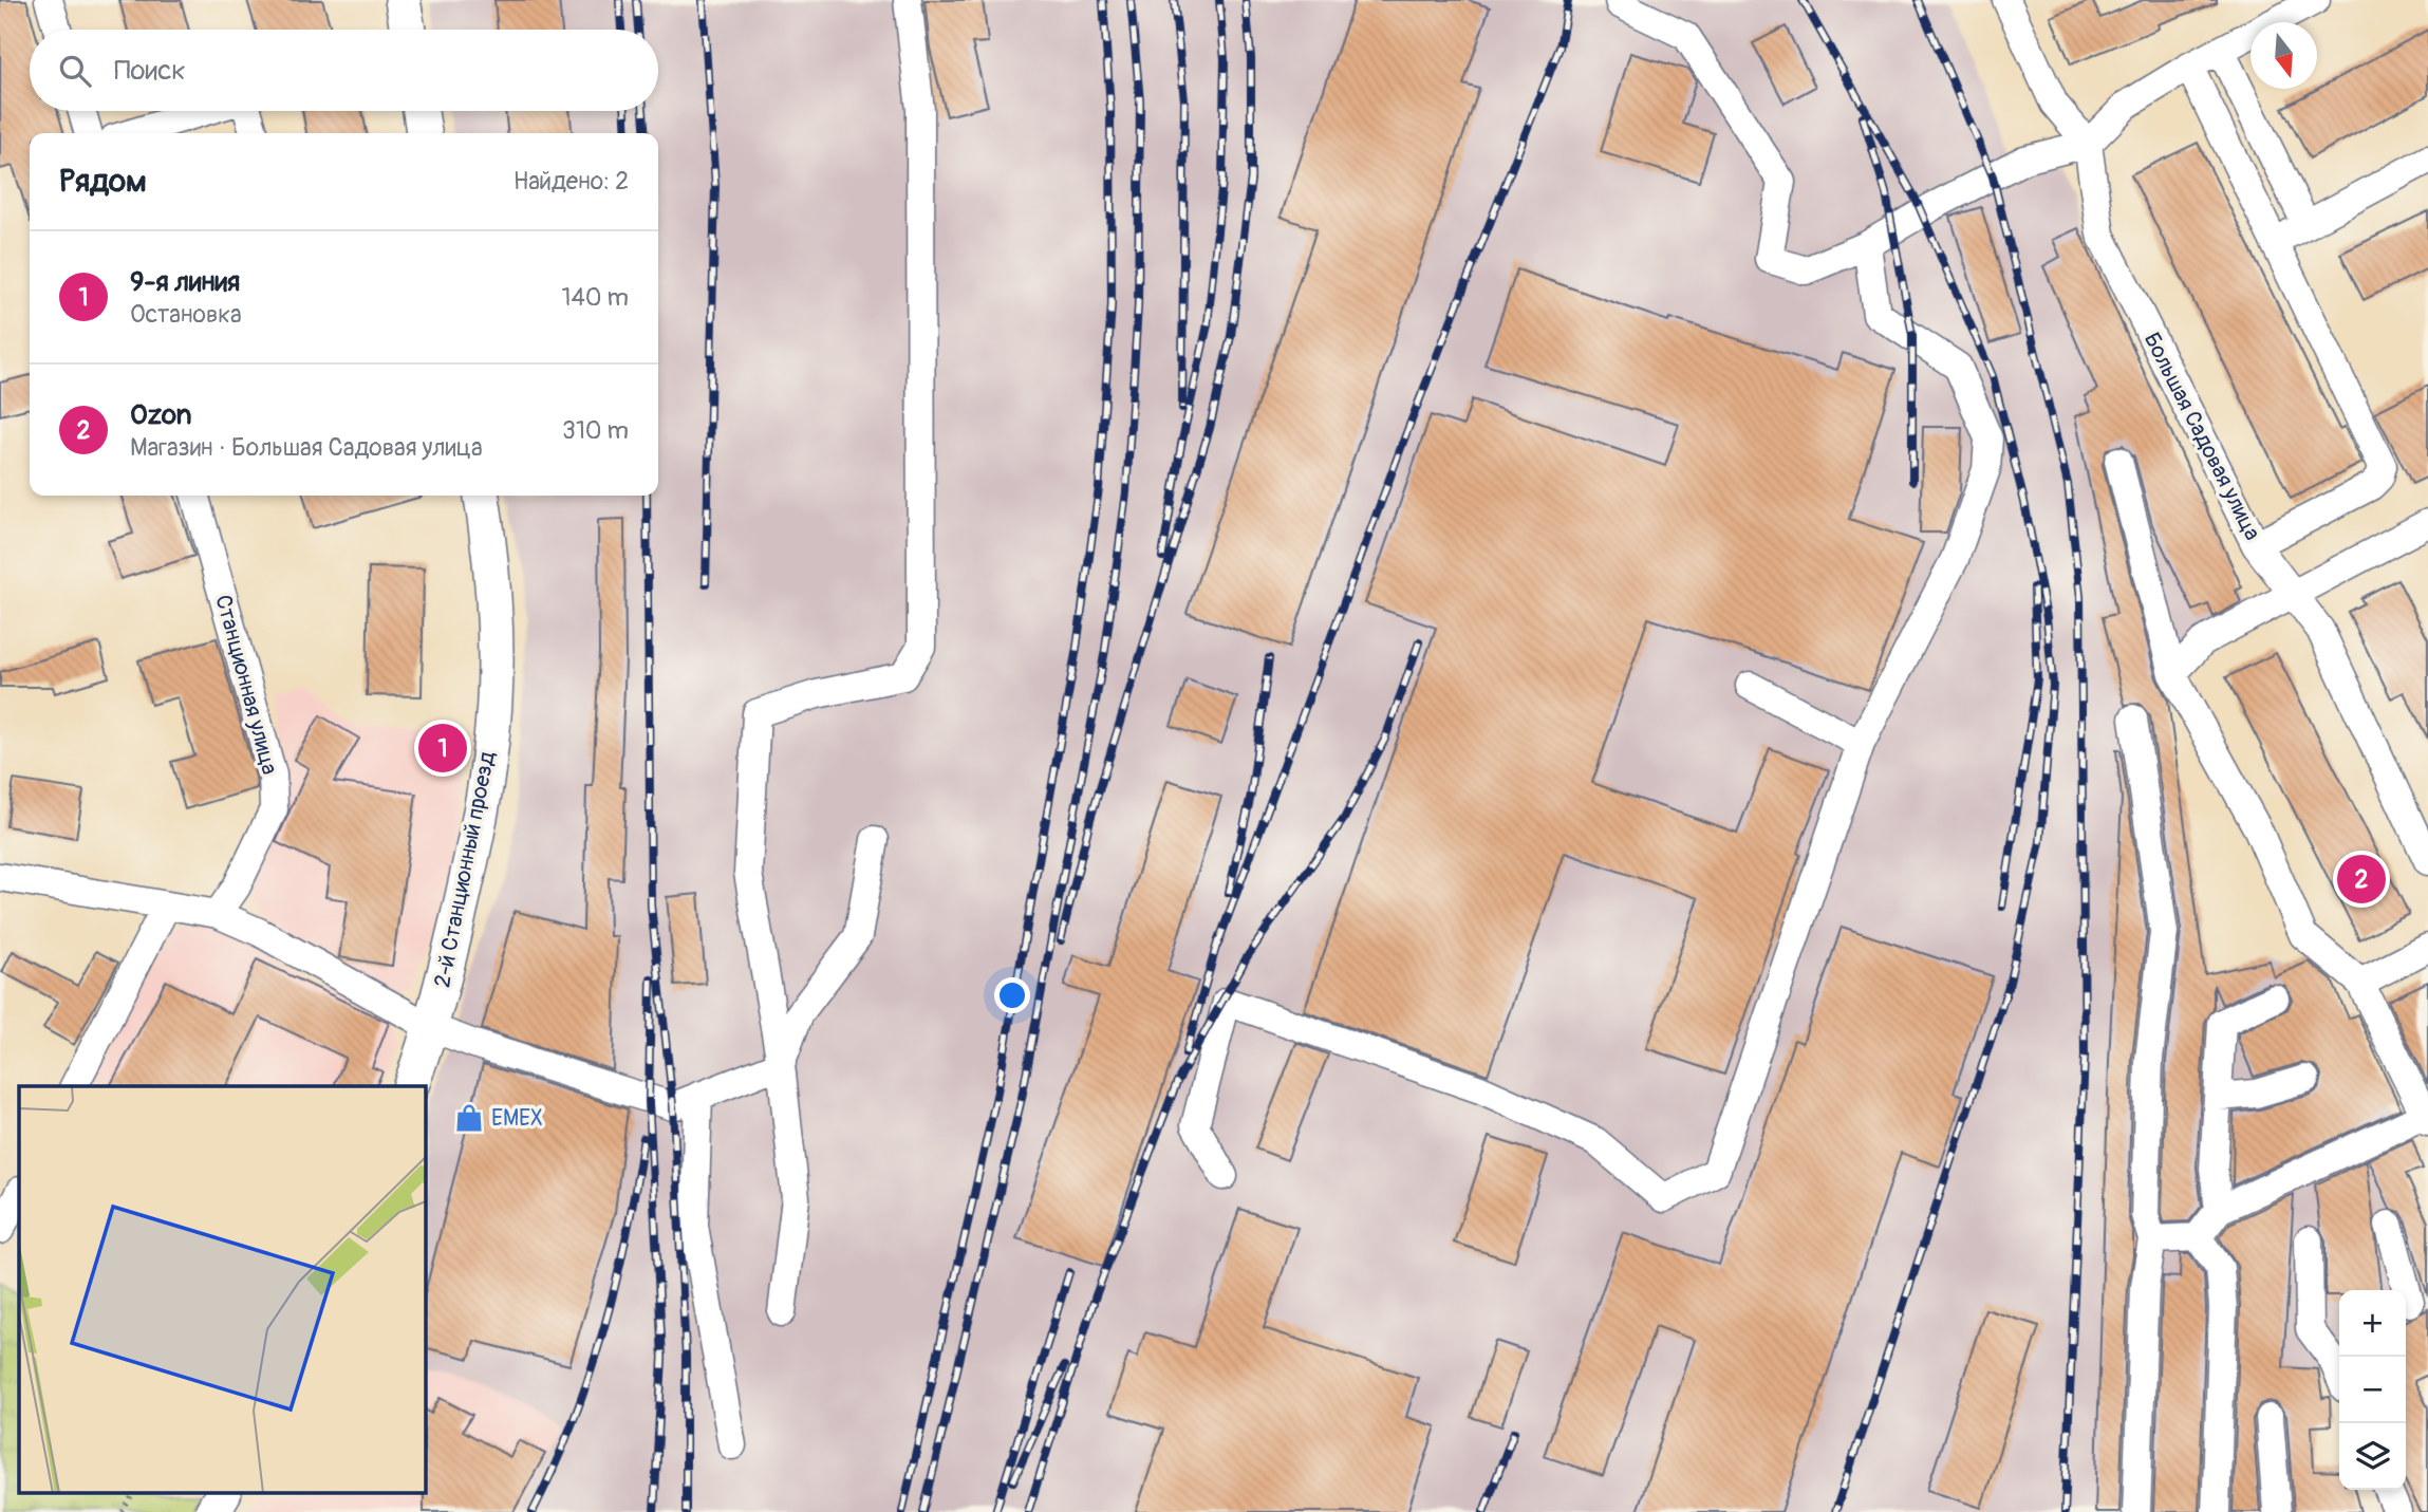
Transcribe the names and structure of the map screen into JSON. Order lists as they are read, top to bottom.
{
  "streets": {
    "main road": ["2-й Станционный проезд"],
    "street": ["Большая Садовая улица", "Станционная улица"]
  },
  "places": {
    "shop": ["EMEX"]
  },
  "north": "bottom",
  "page": {
    "search": "Поиск",
    "heading": ["Рядом", "Найдено: 2"],
    "list": [
      {
        "mark": "1",
        "name": "9-я линия",
        "note": "Остановка",
        "value": "140 m"
      },
      {
        "mark": "2",
        "name": "Ozon",
        "note": "Магазин · Большая Садовая улица",
        "value": "310 m"
      }
    ],
    "pins": ["1", "2"],
    "map_buttons": ["+", "−"]
  }
}
